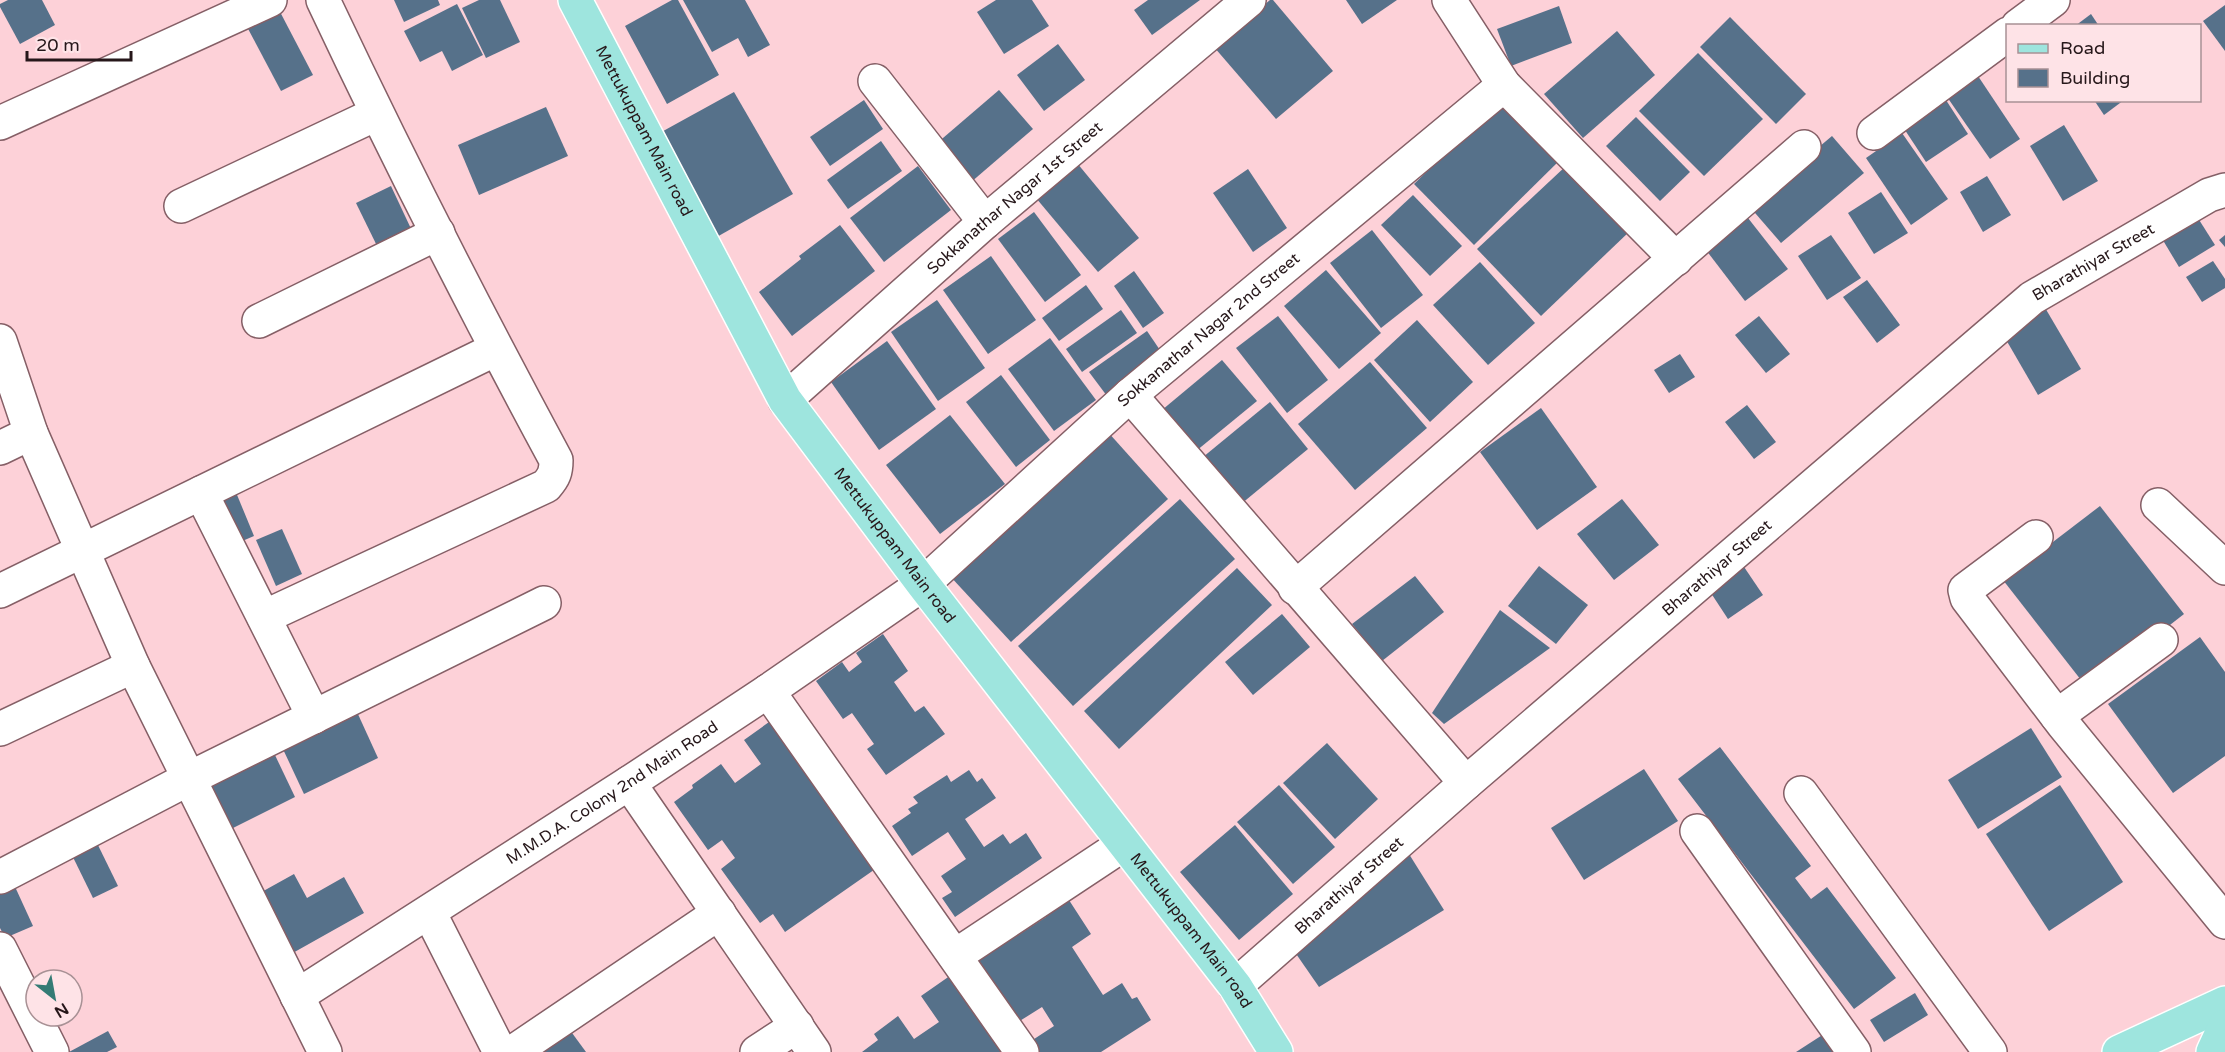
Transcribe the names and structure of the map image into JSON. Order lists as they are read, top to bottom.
{
  "streets": {
    "main road": ["Mettukuppam Main road"],
    "street": [
      "Sokkanathar Nagar 1st Street",
      "Bharathiyar Street",
      "Sokkanathar Nagar 2nd Street",
      "M.M.D.A. Colony 2nd Main Road"
    ]
  },
  "crossings": [
    ["Mettukuppam Main road", "Sokkanathar Nagar 1st Street"],
    ["Mettukuppam Main road", "Bharathiyar Street"],
    ["Mettukuppam Main road", "Sokkanathar Nagar 2nd Street"],
    ["Mettukuppam Main road", "M.M.D.A. Colony 2nd Main Road"],
    ["Sokkanathar Nagar 2nd Street", "M.M.D.A. Colony 2nd Main Road"]
  ],
  "legend": ["Road", "Building"],
  "scale_bar": "20 m",
  "north": "bottom right"
}
